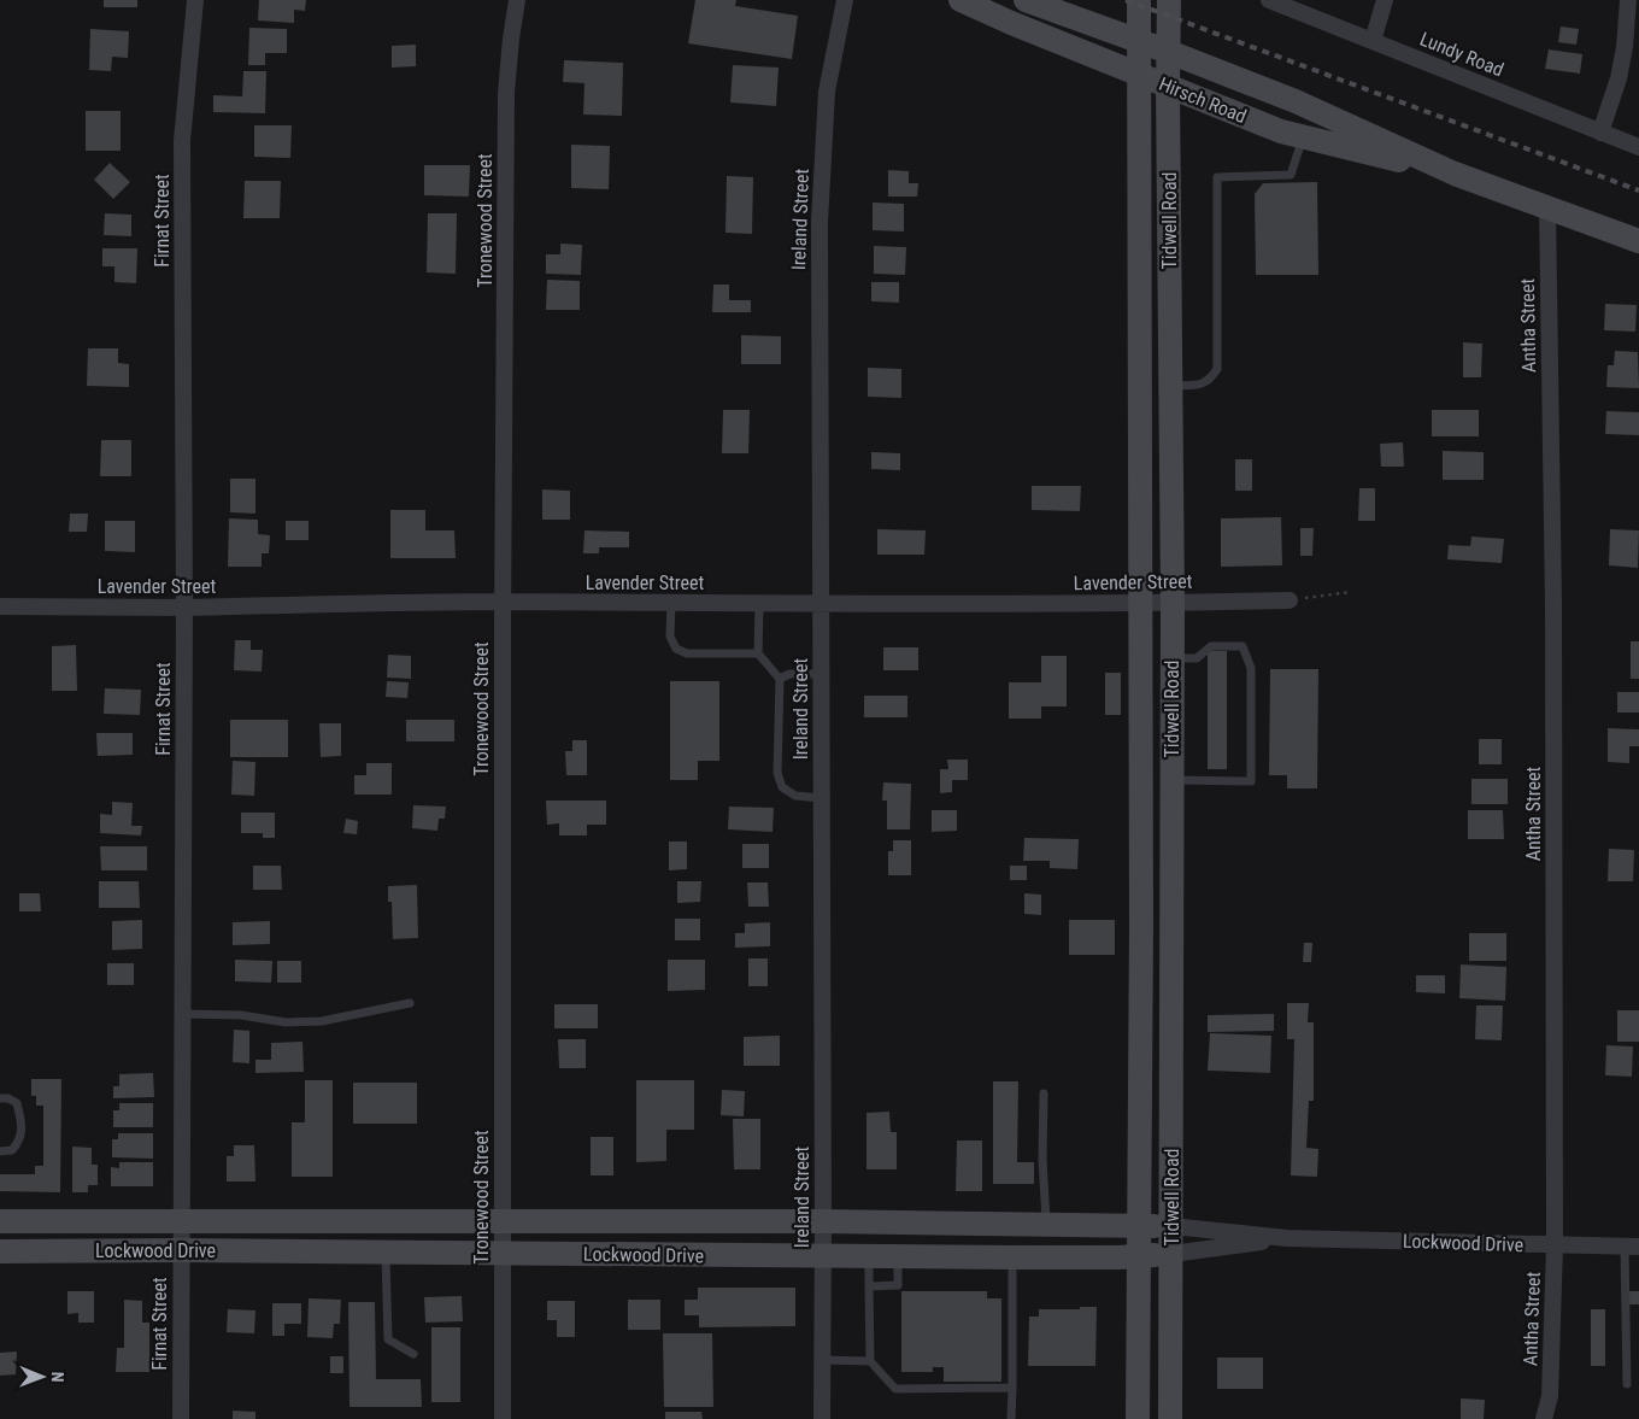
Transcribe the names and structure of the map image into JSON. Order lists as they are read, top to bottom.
{
  "streets": {
    "main road": ["Hirsch Road", "Tidwell Road", "Lockwood Drive"],
    "street": [
      "Lundy Road",
      "Ireland Street",
      "Firnat Street",
      "Tronewood Street",
      "Antha Street",
      "Lavender Street"
    ]
  },
  "crossings": [
    ["Hirsch Road", "Tidwell Road"],
    ["Hirsch Road", "Antha Street"],
    ["Ireland Street", "Lavender Street"],
    ["Ireland Street", "Lockwood Drive"],
    ["Firnat Street", "Lavender Street"],
    ["Firnat Street", "Lockwood Drive"],
    ["Tronewood Street", "Lavender Street"],
    ["Tronewood Street", "Lockwood Drive"],
    ["Tidwell Road", "Lavender Street"],
    ["Tidwell Road", "Lockwood Drive"],
    ["Antha Street", "Lockwood Drive"]
  ],
  "north": "right"
}
